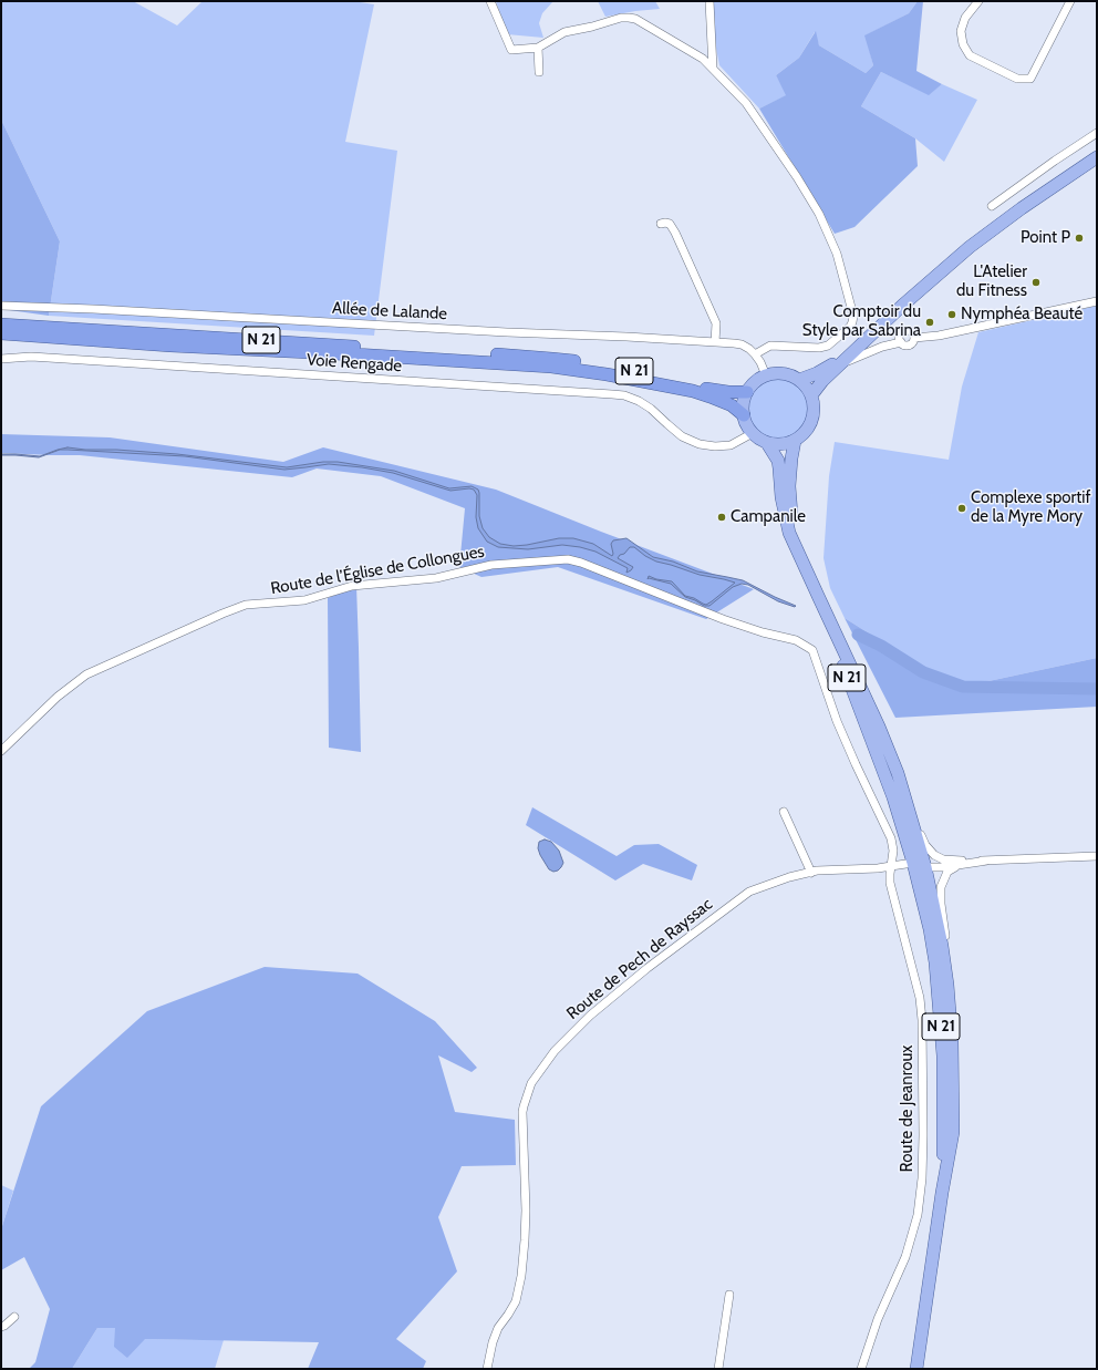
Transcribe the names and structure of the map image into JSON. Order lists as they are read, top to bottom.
{
  "streets": {
    "highway": ["N 21"],
    "street": [
      "Allée de Lalande",
      "Voie Rengade",
      "Route de l’Église de Collongues",
      "Route de Pech de Rayssac",
      "Route de Jeanroux"
    ]
  },
  "crossings": [
    ["N 21", "Voie Rengade"],
    ["Route de l’Église de Collongues", "Route de Jeanroux"],
    ["Route de Pech de Rayssac", "Route de Jeanroux"]
  ],
  "places": [
    "Point P",
    "L'Atelier du Fitness",
    "Nymphéa Beauté",
    "Comptoir du Style par Sabrina",
    "Complexe sportif de la Myre Mory",
    "Campanile"
  ]
}
